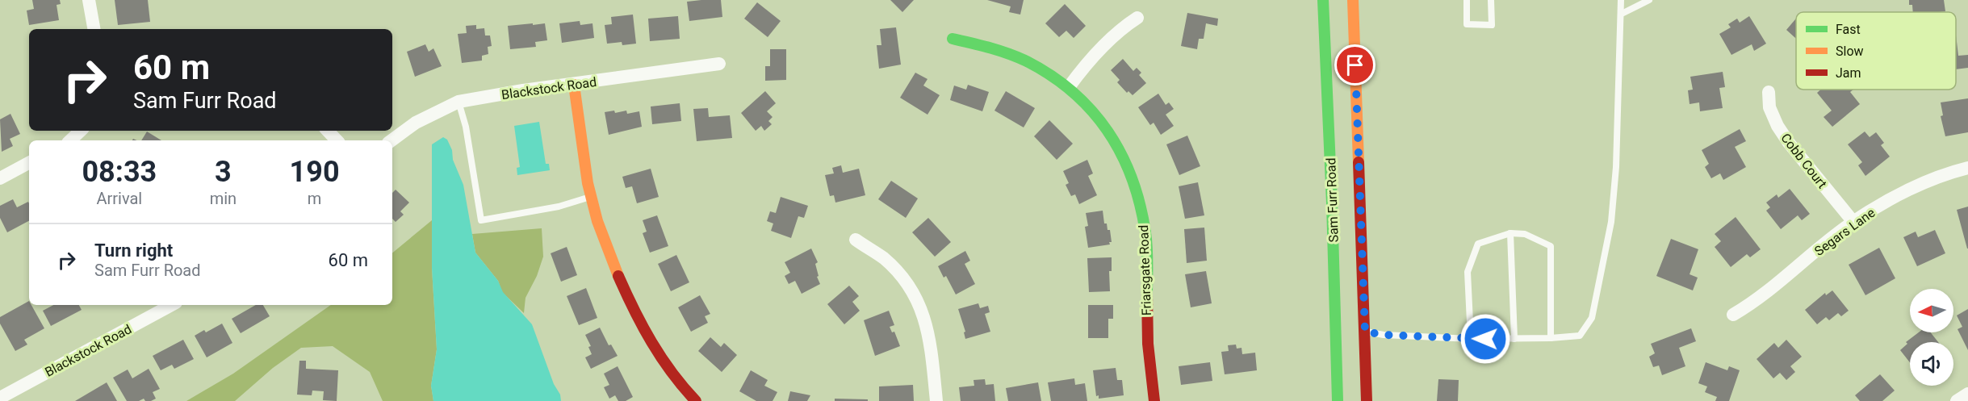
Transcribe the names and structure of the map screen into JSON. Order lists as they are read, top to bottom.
{
  "streets": {
    "street": [
      "Blackstock Road",
      "Cobb Court",
      "Sam Furr Road",
      "Segars Lane",
      "Friarsgate Road"
    ]
  },
  "crossings": [
    ["Cobb Court", "Segars Lane"]
  ],
  "legend": ["Fast", "Slow", "Jam"],
  "north": "left",
  "page": {
    "turn": ["60 m", "Sam Furr Road"],
    "eta": [
      "08:33",
      "Arrival",
      "3",
      "min",
      "190",
      "m"
    ],
    "list": [
      {
        "name": "Turn right",
        "note": "Sam Furr Road",
        "value": "60 m"
      }
    ]
  }
}
